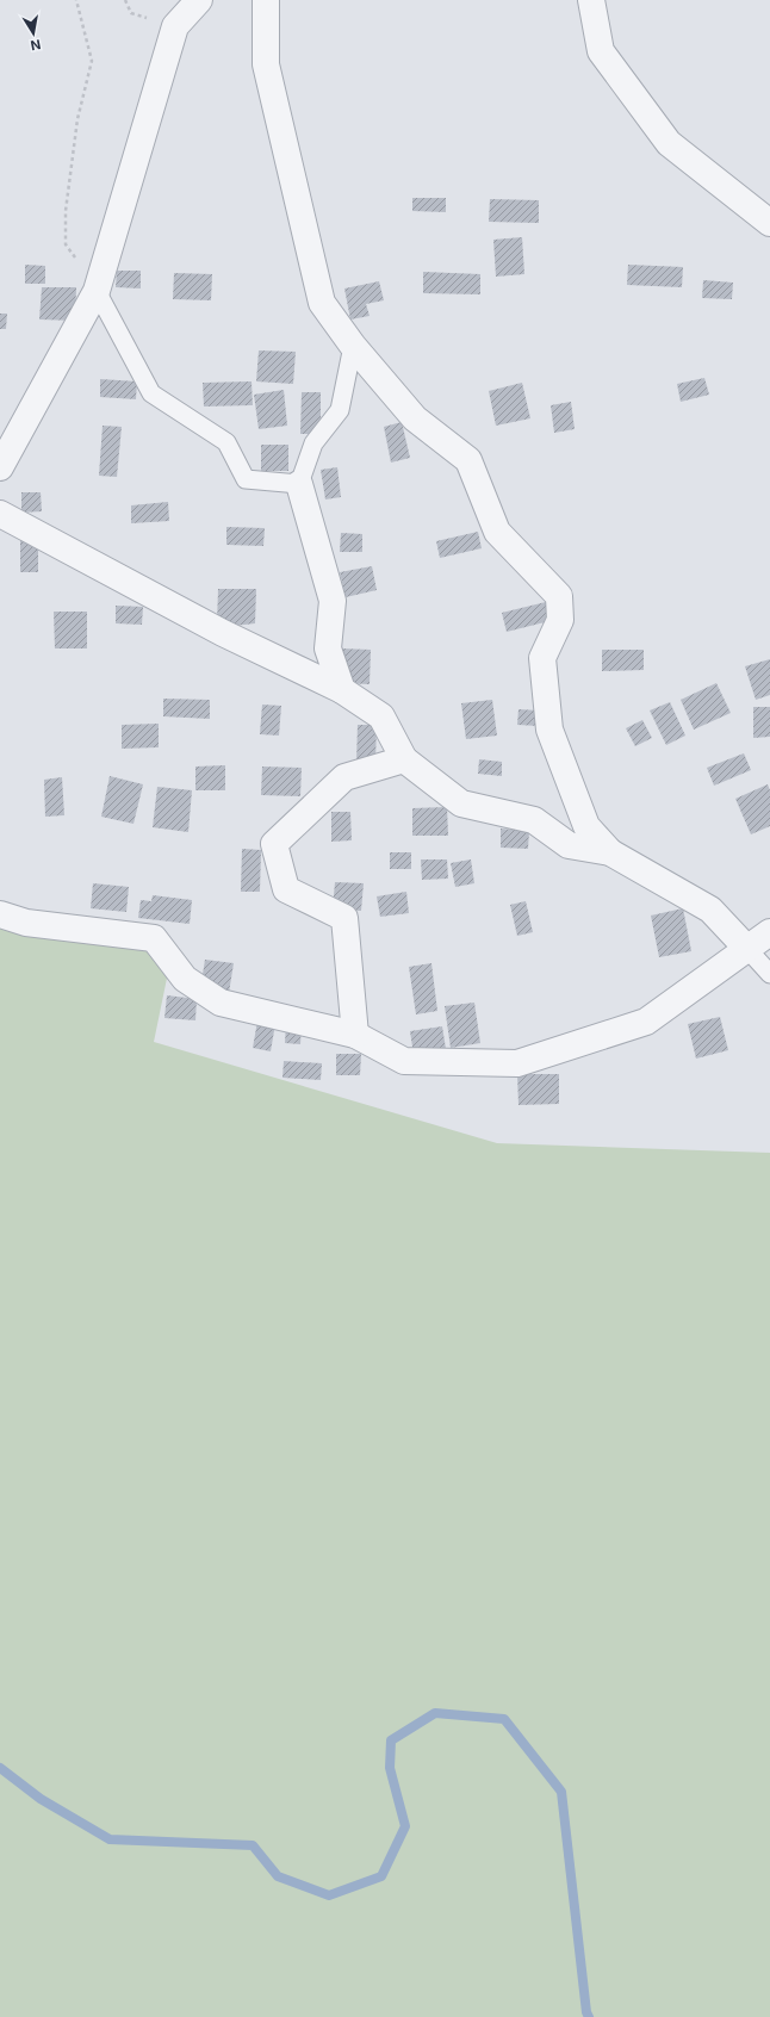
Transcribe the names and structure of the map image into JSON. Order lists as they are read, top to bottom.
{
  "north": "bottom"
}
